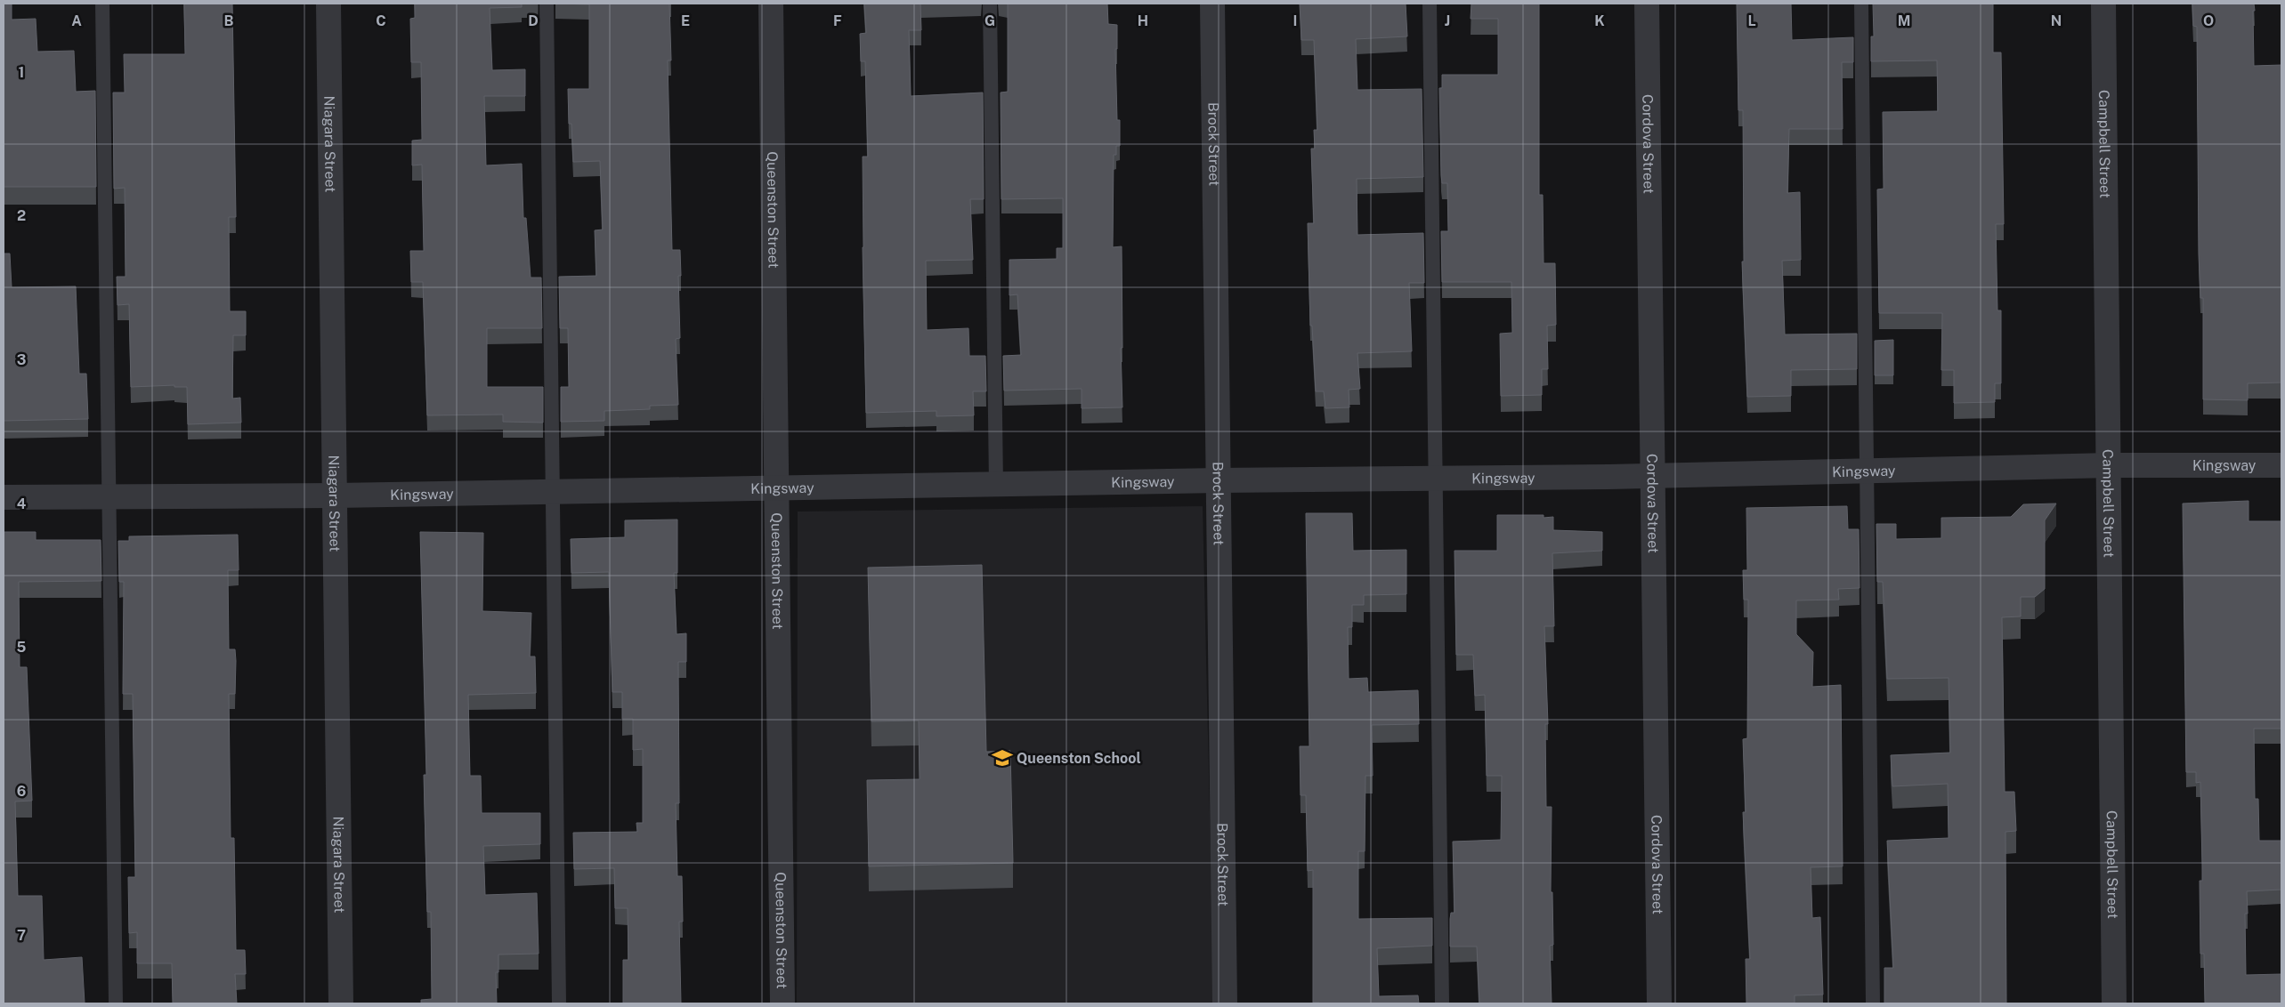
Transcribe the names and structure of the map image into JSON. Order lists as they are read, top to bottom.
{
  "streets": {
    "street": [
      "Niagara Street",
      "Brock Street",
      "Cordova Street",
      "Campbell Street",
      "Queenston Street",
      "Kingsway"
    ]
  },
  "crossings": [
    ["Niagara Street", "Kingsway"],
    ["Brock Street", "Kingsway"],
    ["Cordova Street", "Kingsway"],
    ["Campbell Street", "Kingsway"],
    ["Queenston Street", "Kingsway"]
  ],
  "places": {
    "school or university": ["Queenston School"]
  },
  "grid": {
    "columns": [
      "A",
      "B",
      "C",
      "D",
      "E",
      "F",
      "G",
      "H",
      "I",
      "J",
      "K",
      "L",
      "M",
      "N",
      "O"
    ],
    "rows": [
      "1",
      "2",
      "3",
      "4",
      "5",
      "6",
      "7"
    ]
  }
}
